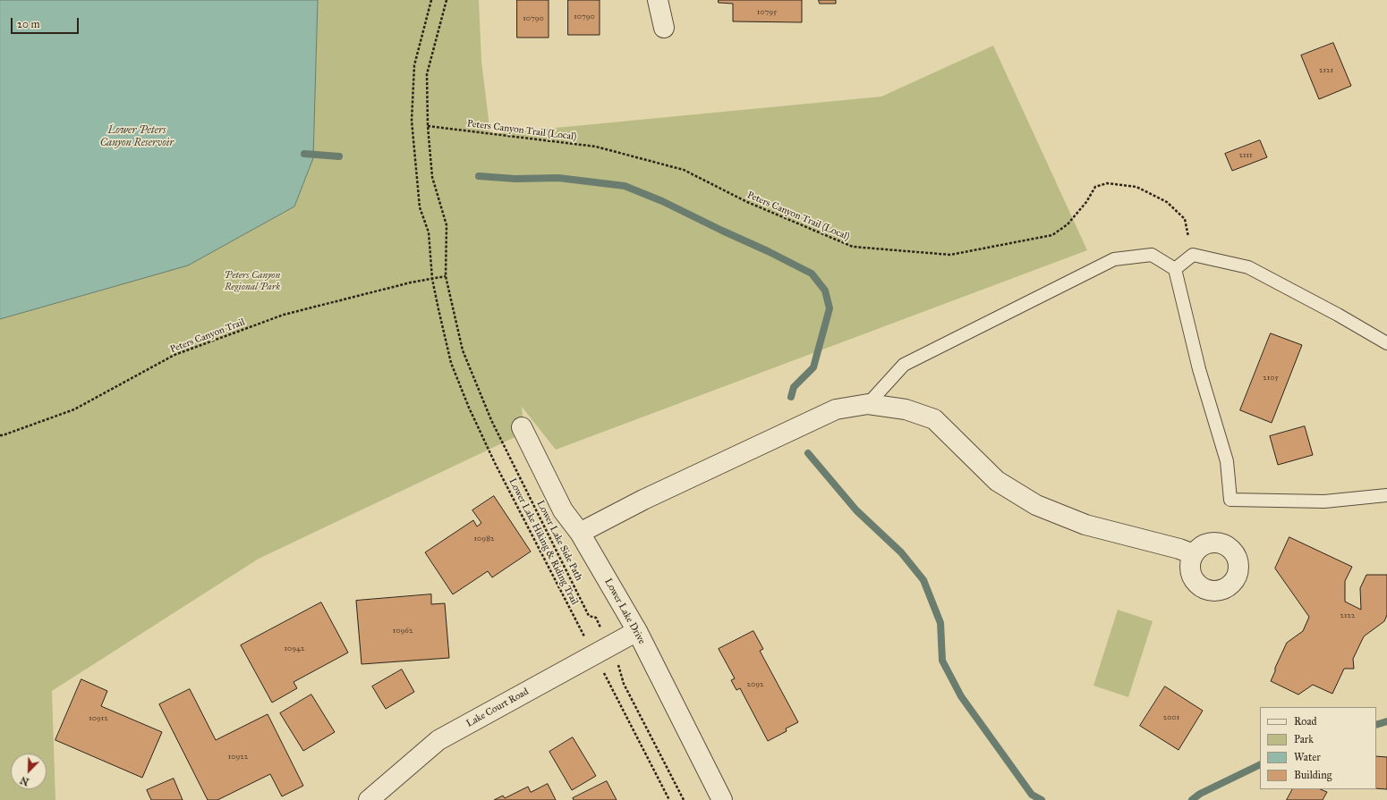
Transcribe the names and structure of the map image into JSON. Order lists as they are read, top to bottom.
{
  "streets": {
    "street": ["Lower Lake Drive", "Lake Court Road"],
    "path": [
      "Peters Canyon Trail (Local)",
      "Peters Canyon Trail",
      "Lower Lake Side Path",
      "Lower Lake Hiking & Riding Trail"
    ]
  },
  "crossings": [
    ["Peters Canyon Trail", "Lower Lake Side Path"],
    ["Peters Canyon Trail", "Lower Lake Hiking & Riding Trail"],
    ["Lower Lake Side Path", "Lower Lake Hiking & Riding Trail"],
    ["Lower Lake Side Path", "Lake Court Road"],
    ["Lower Lake Hiking & Riding Trail", "Lake Court Road"],
    ["Lower Lake Drive", "Lake Court Road"]
  ],
  "water": ["Lower Peters Canyon Reservoir"],
  "parks": ["Peters Canyon Regional Park"],
  "house_numbers": [
    "10795",
    "10790",
    "10790",
    "2121",
    "2111",
    "2105",
    "10982",
    "2122",
    "10962",
    "10942",
    "2092",
    "2001",
    "10912",
    "10922"
  ],
  "legend": [
    "Road",
    "Park",
    "Water",
    "Building"
  ],
  "scale_bar": "20 m",
  "north": "bottom left"
}
